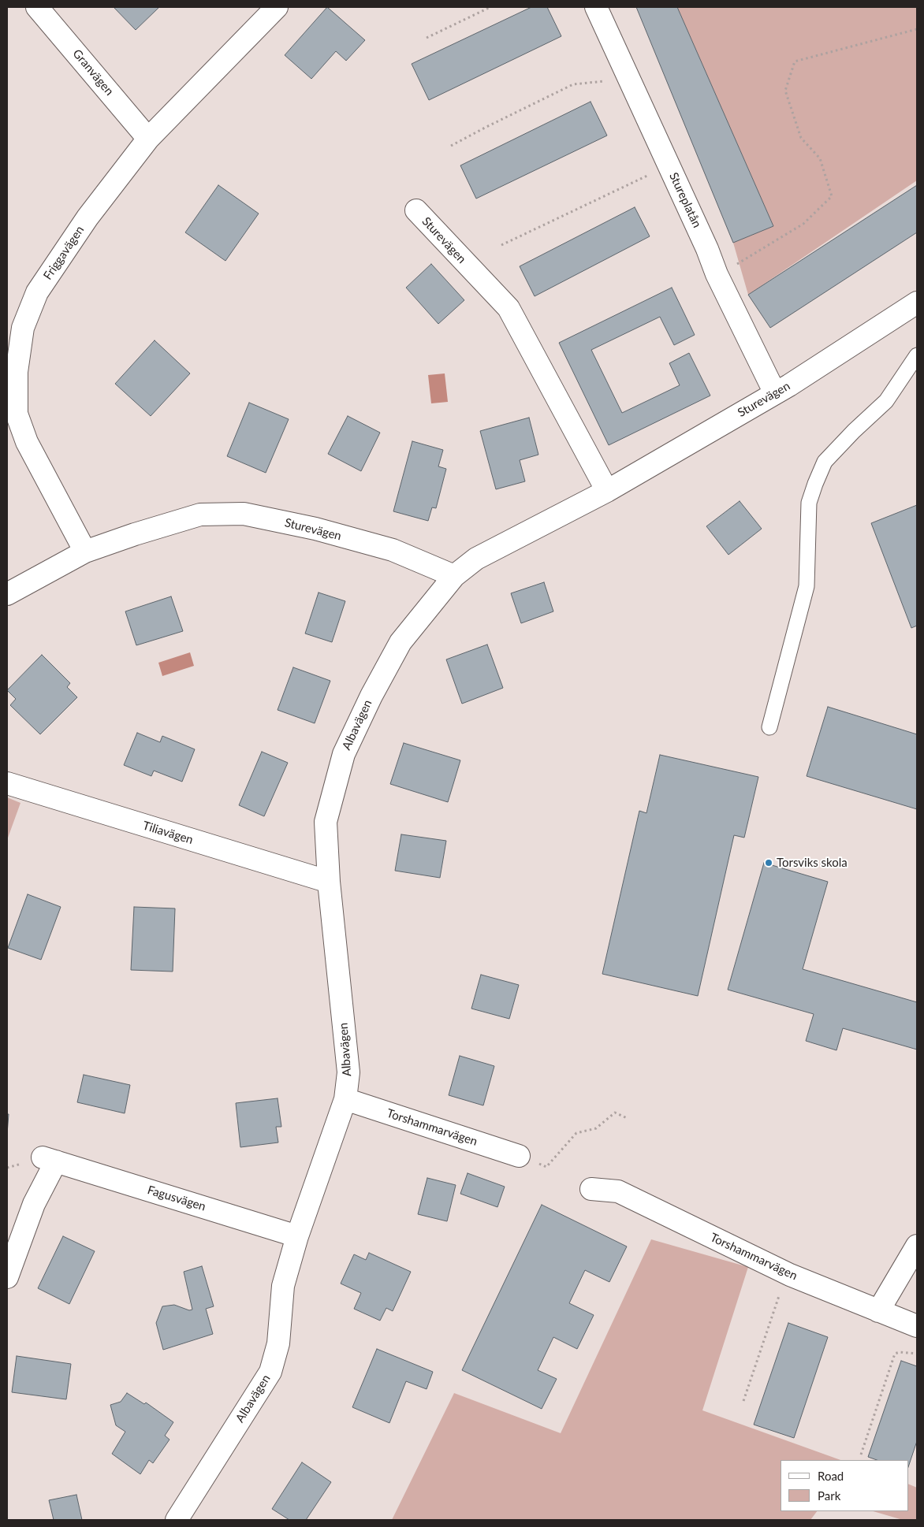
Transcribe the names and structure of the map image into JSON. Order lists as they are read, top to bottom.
{
  "streets": {
    "street": [
      "Granvägen",
      "Stureplatån",
      "Sturevägen",
      "Friggavägen",
      "Albavägen",
      "Tiliavägen",
      "Torshammarvägen",
      "Fagusvägen"
    ]
  },
  "crossings": [
    ["Granvägen", "Friggavägen"],
    ["Stureplatån", "Sturevägen"],
    ["Sturevägen", "Friggavägen"],
    ["Sturevägen", "Albavägen"],
    ["Albavägen", "Tiliavägen"],
    ["Albavägen", "Torshammarvägen"],
    ["Albavägen", "Fagusvägen"]
  ],
  "places": ["Torsviks skola"],
  "legend": ["Road", "Park"]
}
